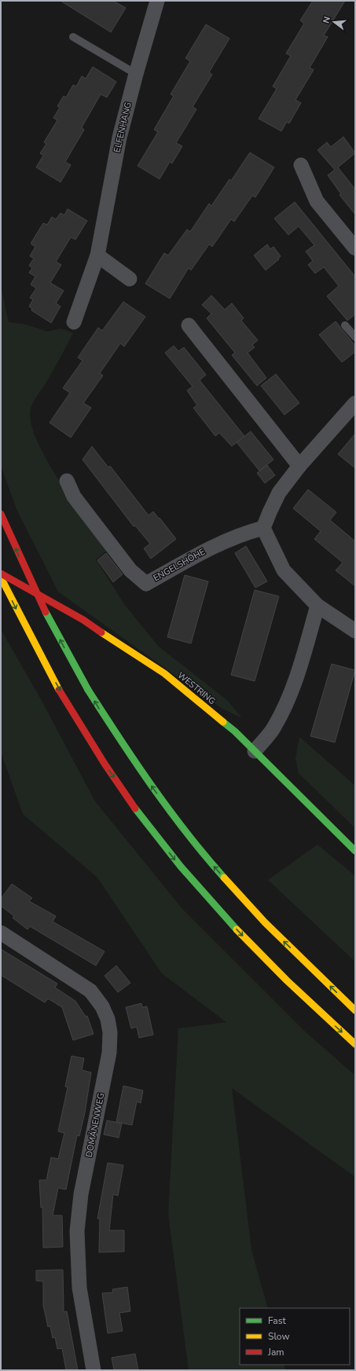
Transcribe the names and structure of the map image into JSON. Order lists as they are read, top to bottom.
{
  "streets": {
    "main road": ["WESTRING"],
    "street": ["ELFENHANG", "ENGELSHÖHE", "DOMÄNENWEG"]
  },
  "legend": ["Fast", "Slow", "Jam"],
  "north": "left"
}
